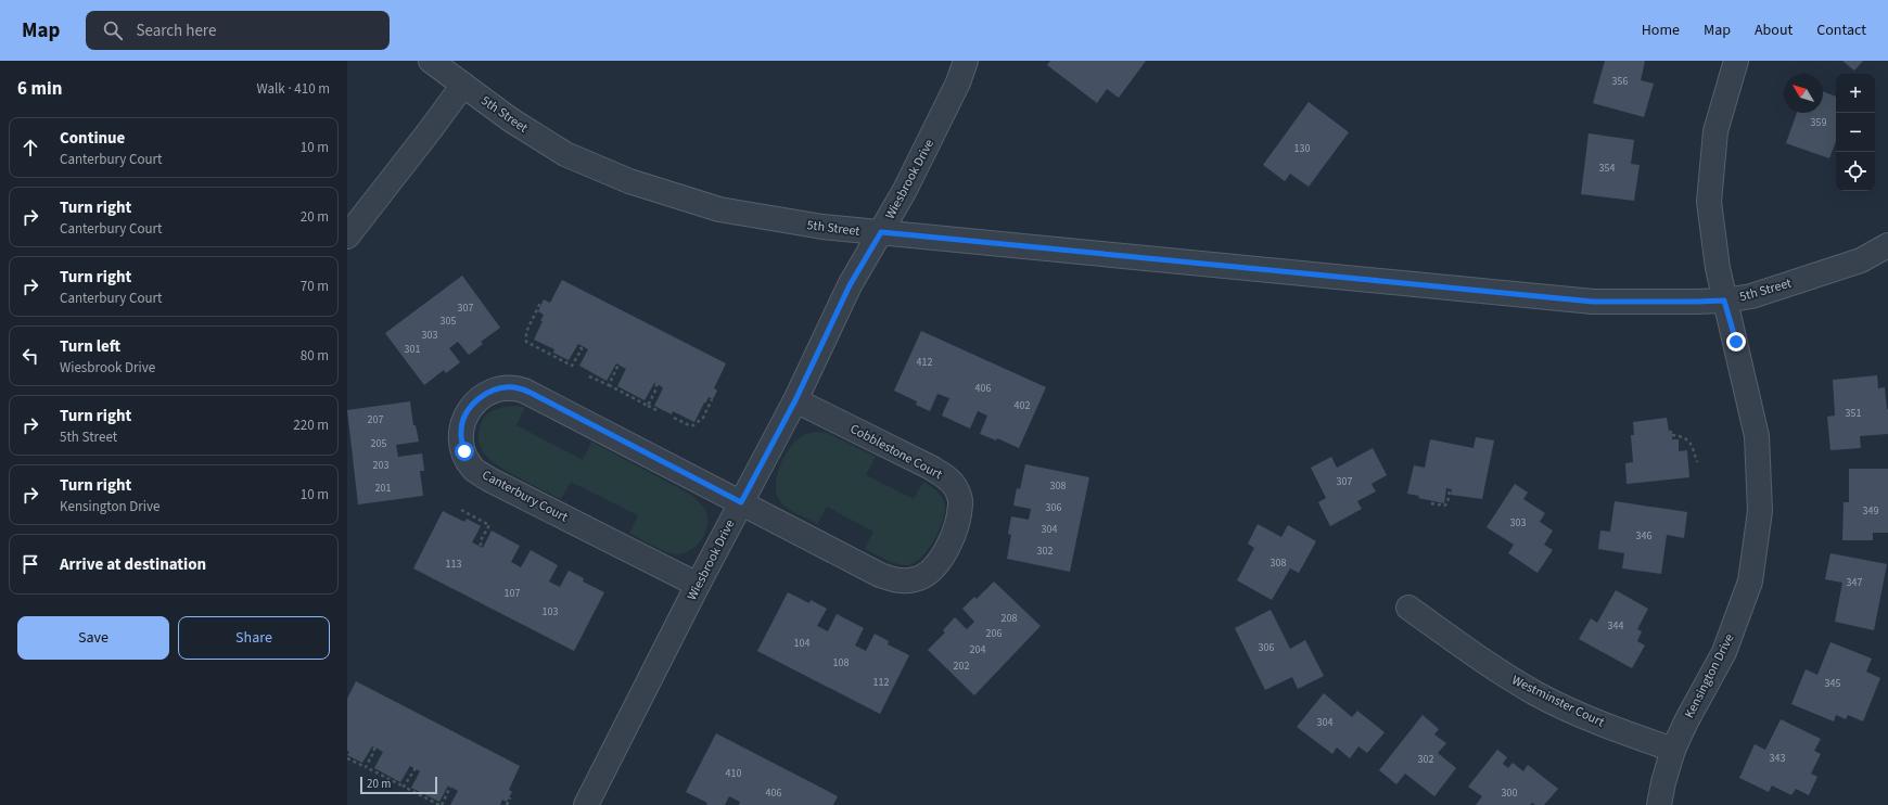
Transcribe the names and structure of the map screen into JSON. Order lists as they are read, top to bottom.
{
  "streets": {
    "street": [
      "5th Street",
      "Wiesbrook Drive",
      "Cobblestone Court",
      "Canterbury Court",
      "Kensington Drive",
      "Westminster Court"
    ]
  },
  "crossings": [
    ["5th Street", "Wiesbrook Drive"],
    ["5th Street", "Kensington Drive"],
    ["Wiesbrook Drive", "Cobblestone Court"],
    ["Wiesbrook Drive", "Canterbury Court"],
    ["Cobblestone Court", "Canterbury Court"],
    ["Kensington Drive", "Westminster Court"]
  ],
  "house_numbers": [
    "356",
    "359",
    "130",
    "354",
    "307",
    "305",
    "303",
    "301",
    "412",
    "406",
    "402",
    "351",
    "207",
    "205",
    "203",
    "307",
    "308",
    "201",
    "306",
    "349",
    "303",
    "304",
    "346",
    "302",
    "308",
    "113",
    "347",
    "107",
    "103",
    "208",
    "344",
    "206",
    "104",
    "306",
    "204",
    "108",
    "202",
    "112",
    "345",
    "304",
    "343",
    "302",
    "410",
    "406",
    "300"
  ],
  "scale_bar": "20 m",
  "north": "top left",
  "page": {
    "header": "Map",
    "search": "Search here",
    "nav": [
      "Home",
      "Map",
      "About",
      "Contact"
    ],
    "heading": ["6 min", "Walk · 410 m"],
    "map_buttons": ["+", "−"],
    "list": [
      ["Continue", "Canterbury Court", "10 m"],
      ["Turn right", "Canterbury Court", "20 m"],
      ["Turn right", "Canterbury Court", "70 m"],
      ["Turn left", "Wiesbrook Drive", "80 m"],
      ["Turn right", "5th Street", "220 m"],
      ["Turn right", "Kensington Drive", "10 m"],
      "Arrive at destination"
    ],
    "buttons": ["Save", "Share"],
    "scale": "20 m"
  }
}
